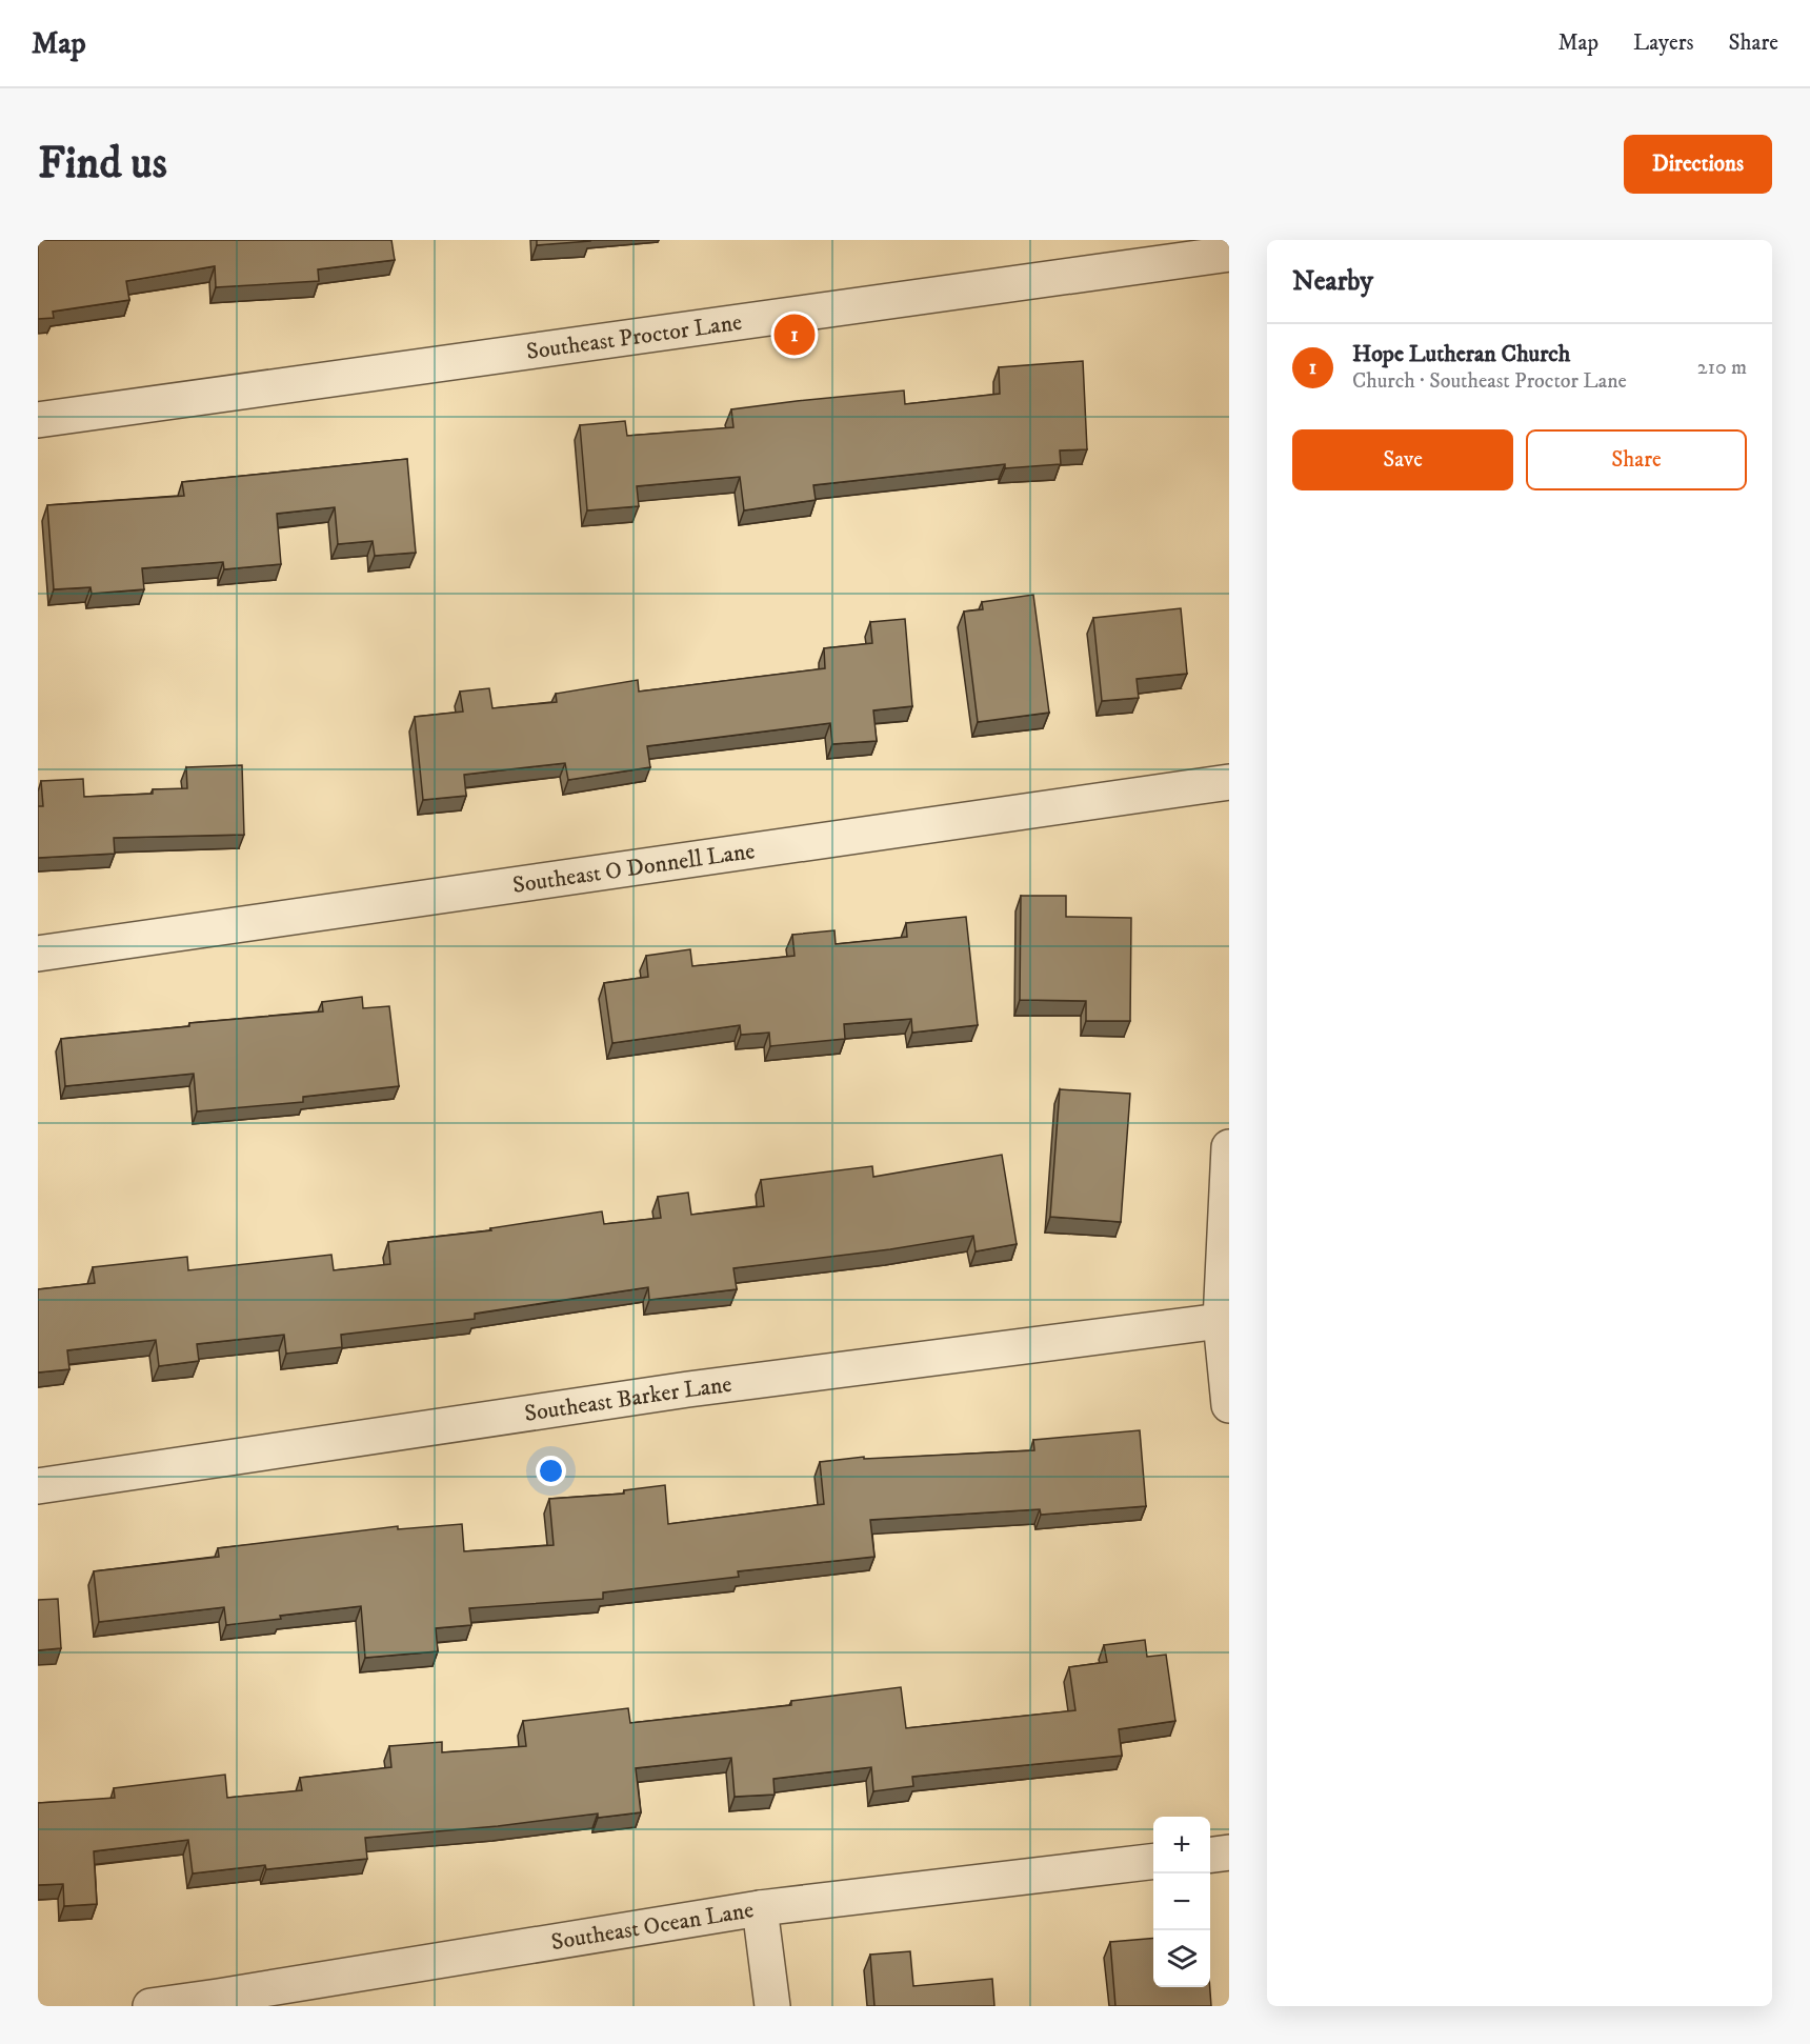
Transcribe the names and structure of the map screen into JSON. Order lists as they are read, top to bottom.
{
  "streets": {
    "street": [
      "Southeast Proctor Lane",
      "Southeast O Donnell Lane",
      "Southeast Barker Lane",
      "Southeast Ocean Lane"
    ]
  },
  "page": {
    "header": "Map",
    "nav": ["Map", "Layers", "Share"],
    "buttons": [
      "Directions",
      ["Save", "Share"]
    ],
    "title": "Find us",
    "heading": "Nearby",
    "pins": "1",
    "list": [
      {
        "mark": "1",
        "name": "Hope Lutheran Church",
        "note": "Church · Southeast Proctor Lane",
        "value": "210 m"
      }
    ],
    "map_buttons": ["+", "−"]
  }
}
